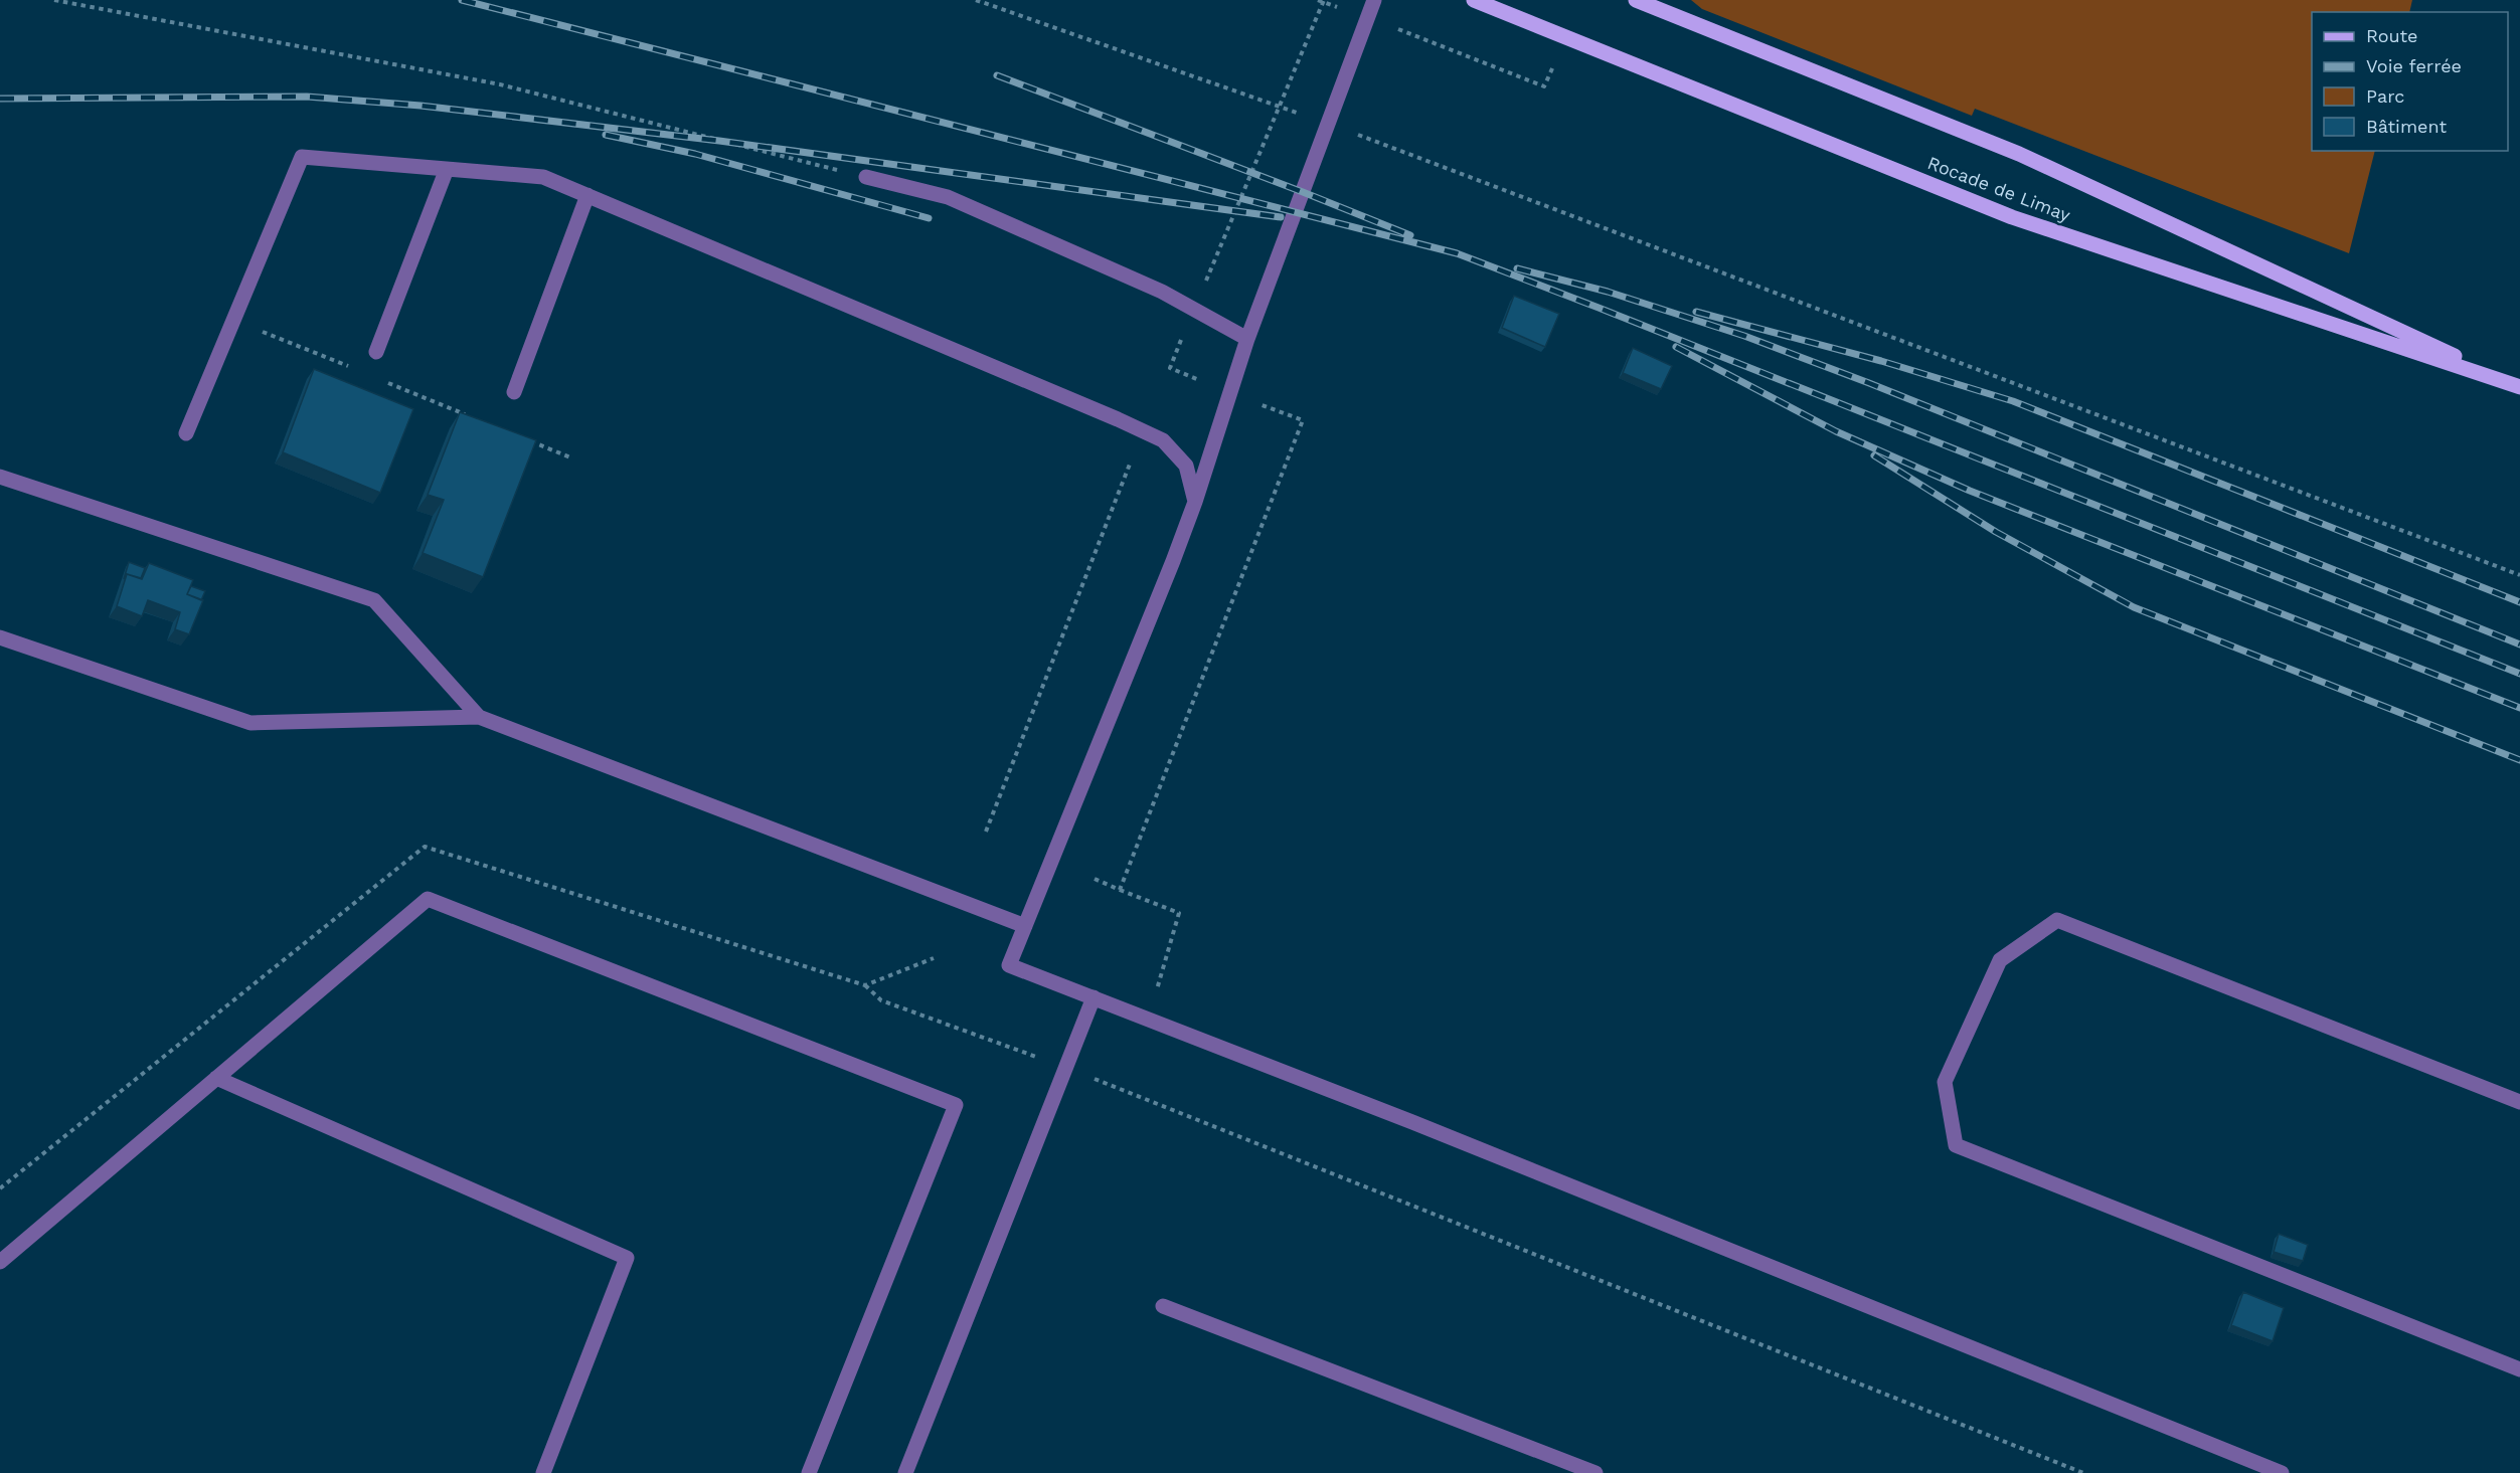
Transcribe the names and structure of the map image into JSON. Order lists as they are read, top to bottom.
{
  "streets": {
    "main road": ["Rocade de Limay"]
  },
  "legend": [
    "Route",
    "Voie ferrée",
    "Parc",
    "Bâtiment"
  ]
}
